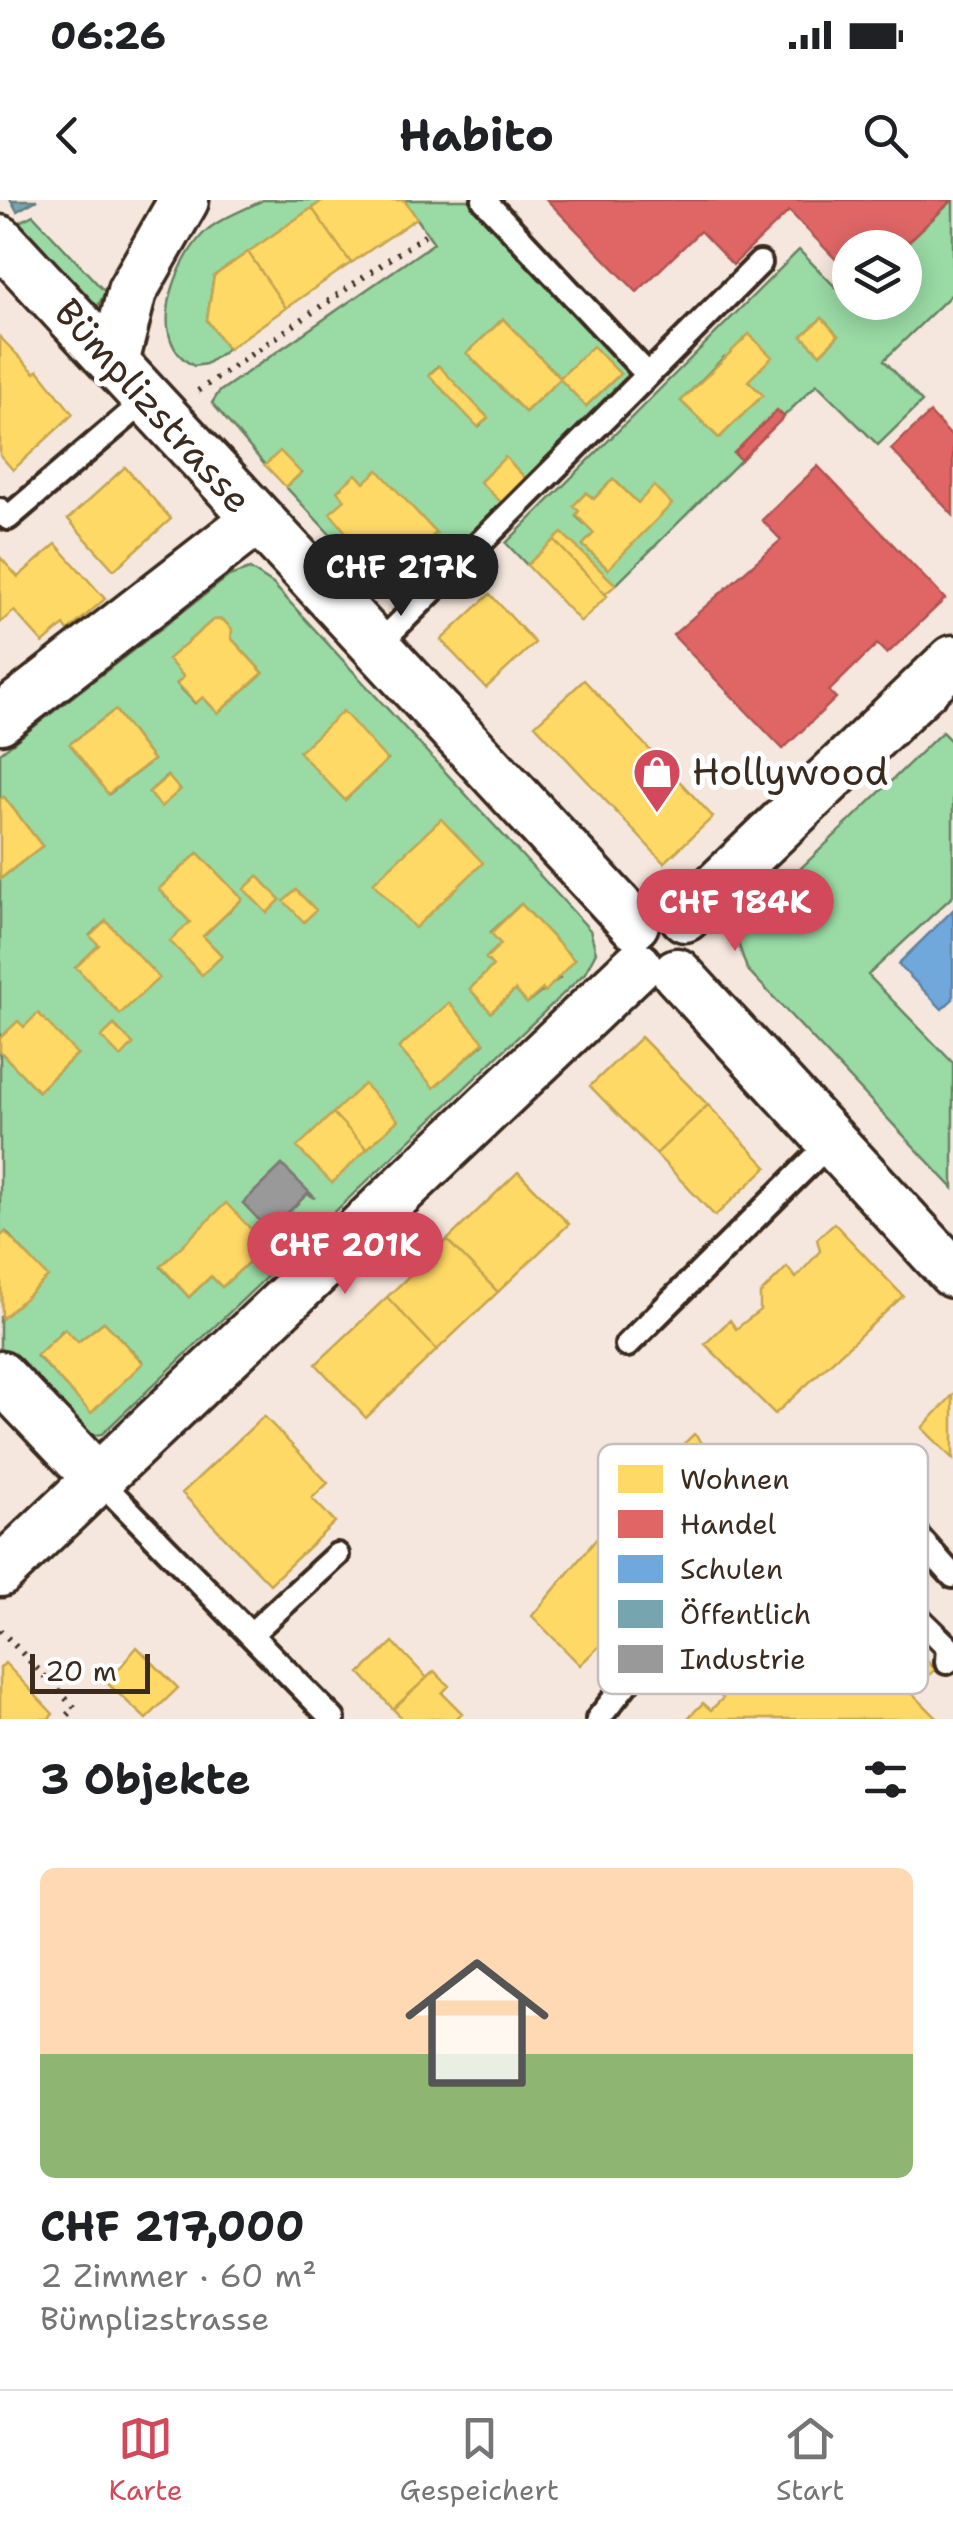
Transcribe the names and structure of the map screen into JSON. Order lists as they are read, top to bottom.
{
  "streets": {
    "street": ["Bümplizstrasse"]
  },
  "places": {
    "shop": ["Hollywood"]
  },
  "legend": [
    "Wohnen",
    "Handel",
    "Schulen",
    "Öffentlich",
    "Industrie"
  ],
  "scale_bar": "20 m",
  "page": {
    "status": "06:26",
    "header": "Habito",
    "price": ["CHF 217K", "CHF 184K", "CHF 201K"],
    "scale": "20 m",
    "heading": "3 Objekte",
    "list": [
      {
        "name": "CHF 217,000",
        "note": "2 Zimmer · 60 m² · Bümplizstrasse"
      }
    ],
    "tabs": ["Karte", "Gespeichert", "Start"]
  }
}
